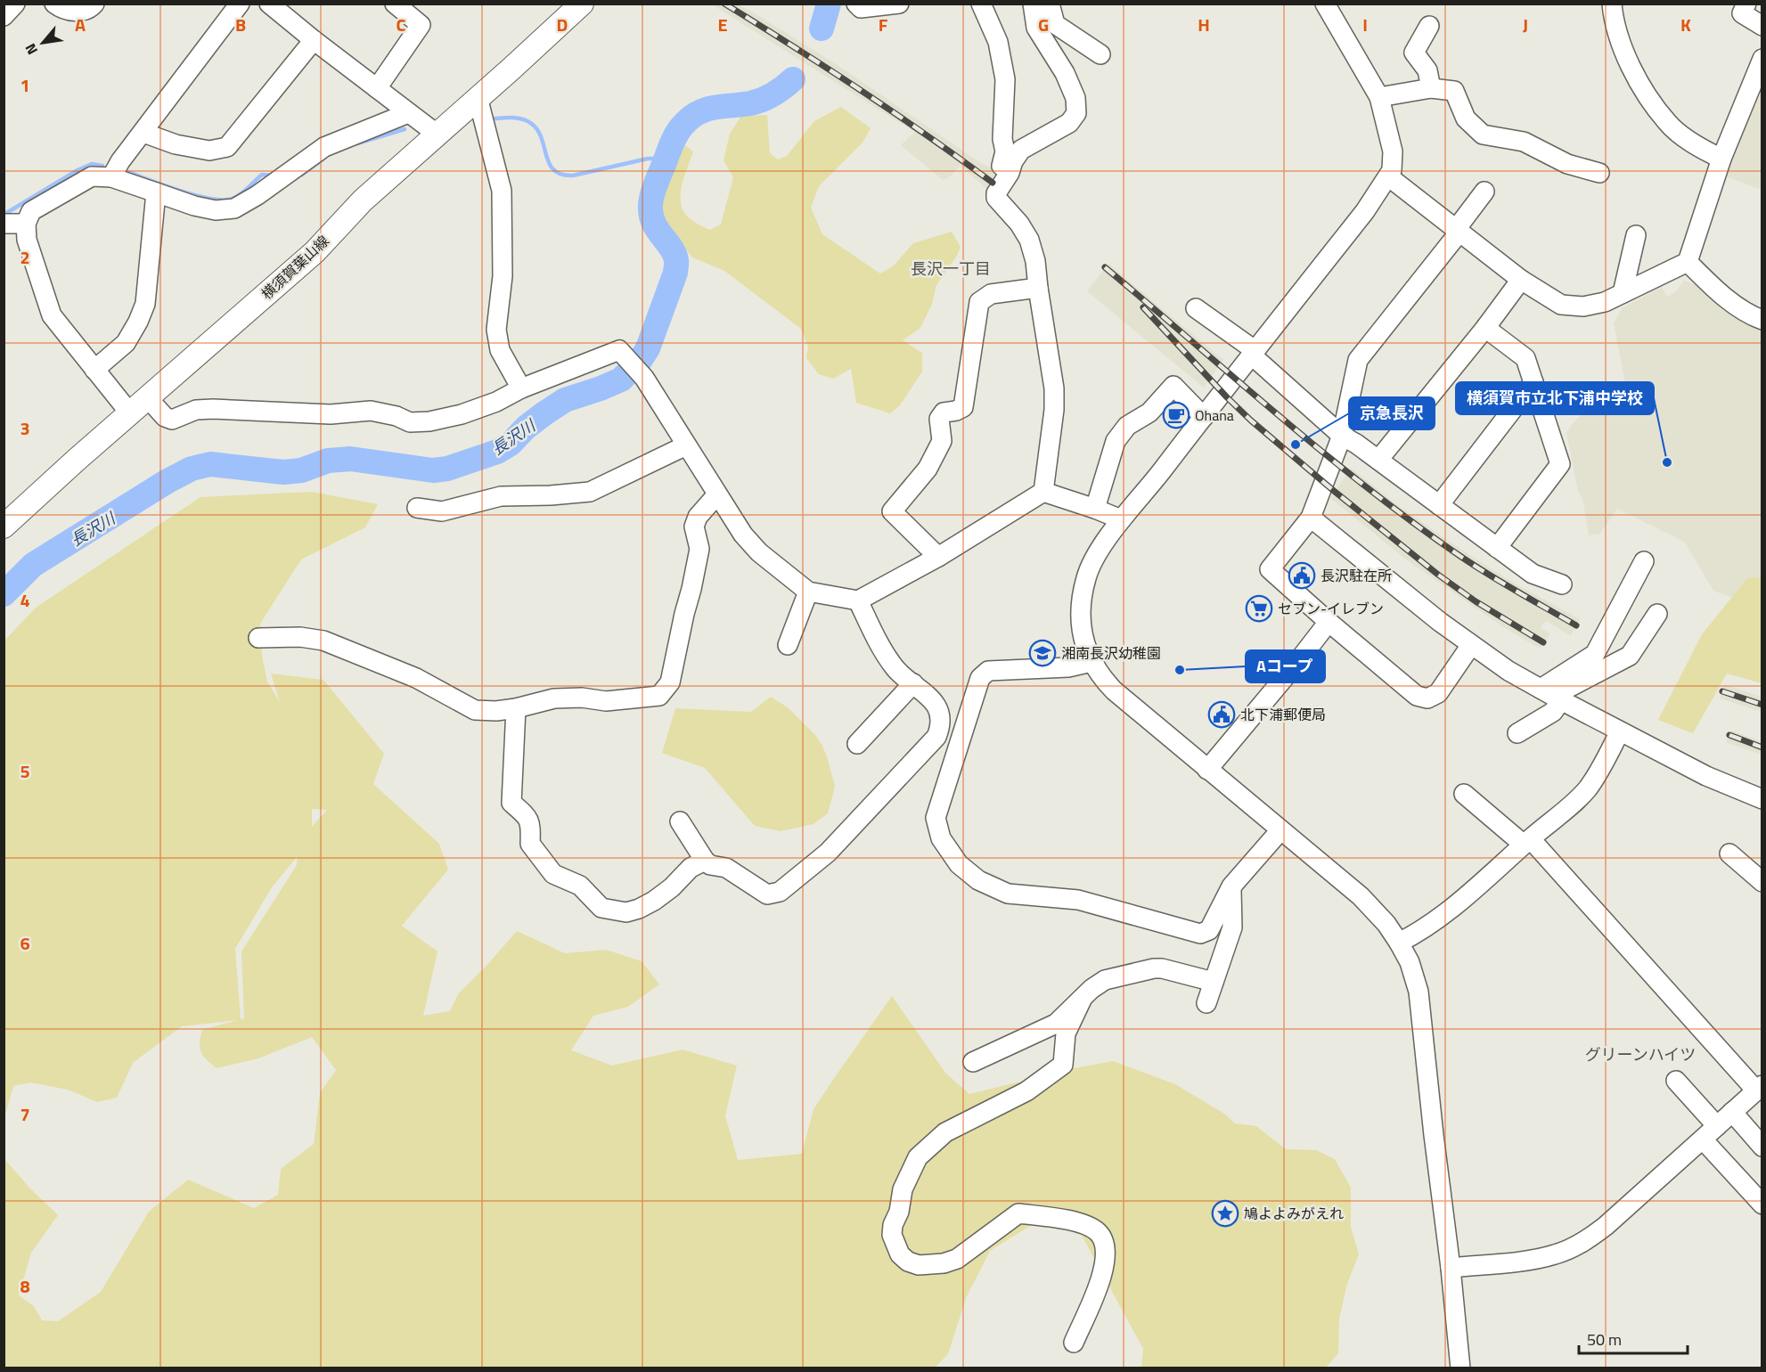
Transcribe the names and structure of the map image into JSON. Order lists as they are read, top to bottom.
{
  "streets": {
    "main road": ["横須賀葉山線"]
  },
  "districts": ["長沢一丁目", "グリーンハイツ"],
  "water": ["長沢川"],
  "places": {
    "cafe": ["Ohana"],
    "other": ["京急長沢", "横須賀市立北下浦中学校", "Aコープ"],
    "public building": ["長沢駐在所", "北下浦郵便局"],
    "supermarket": ["セブン-イレブン"],
    "school or university": ["湘南長沢幼稚園"],
    "place": ["鳩よよみがえれ"]
  },
  "scale_bar": "50 m",
  "north": "bottom left",
  "grid": {
    "columns": [
      "A",
      "B",
      "C",
      "D",
      "E",
      "F",
      "G",
      "H",
      "I",
      "J",
      "K"
    ],
    "rows": [
      "1",
      "2",
      "3",
      "4",
      "5",
      "6",
      "7",
      "8"
    ]
  }
}
